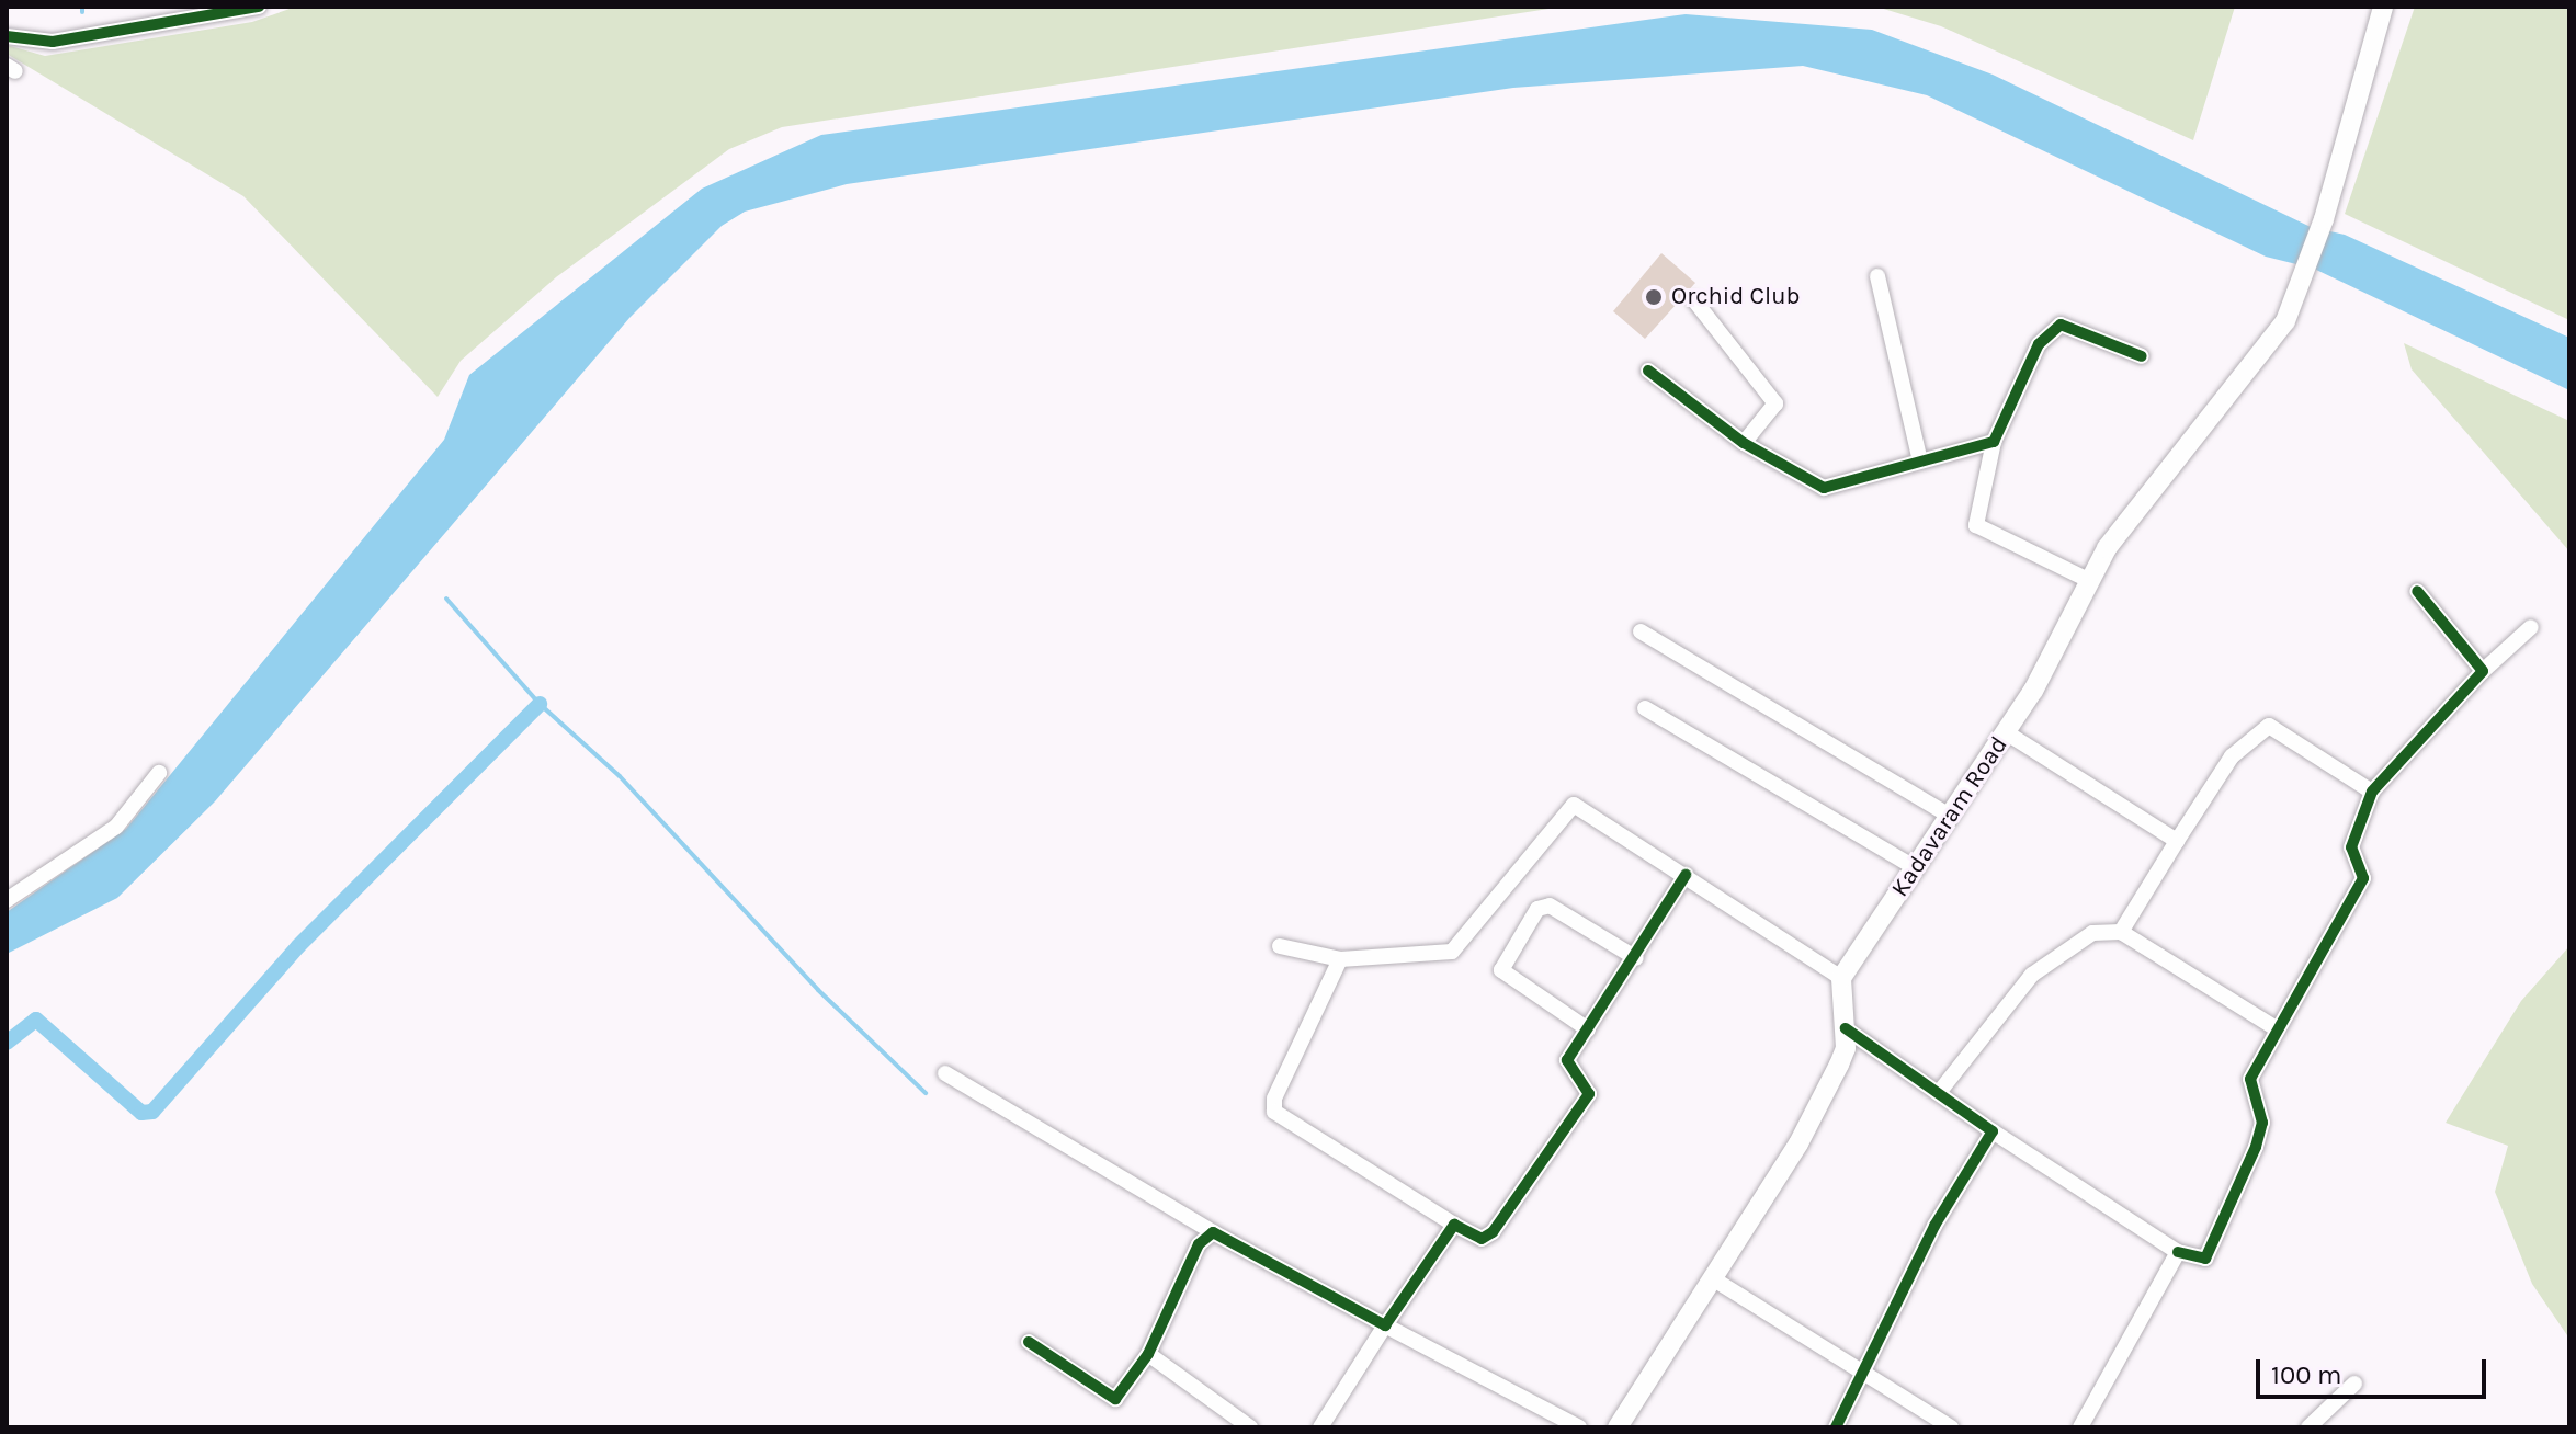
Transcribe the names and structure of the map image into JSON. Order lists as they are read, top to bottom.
{
  "streets": {
    "main road": ["Kadavaram Road"]
  },
  "places": ["Orchid Club"],
  "scale_bar": "100 m"
}
